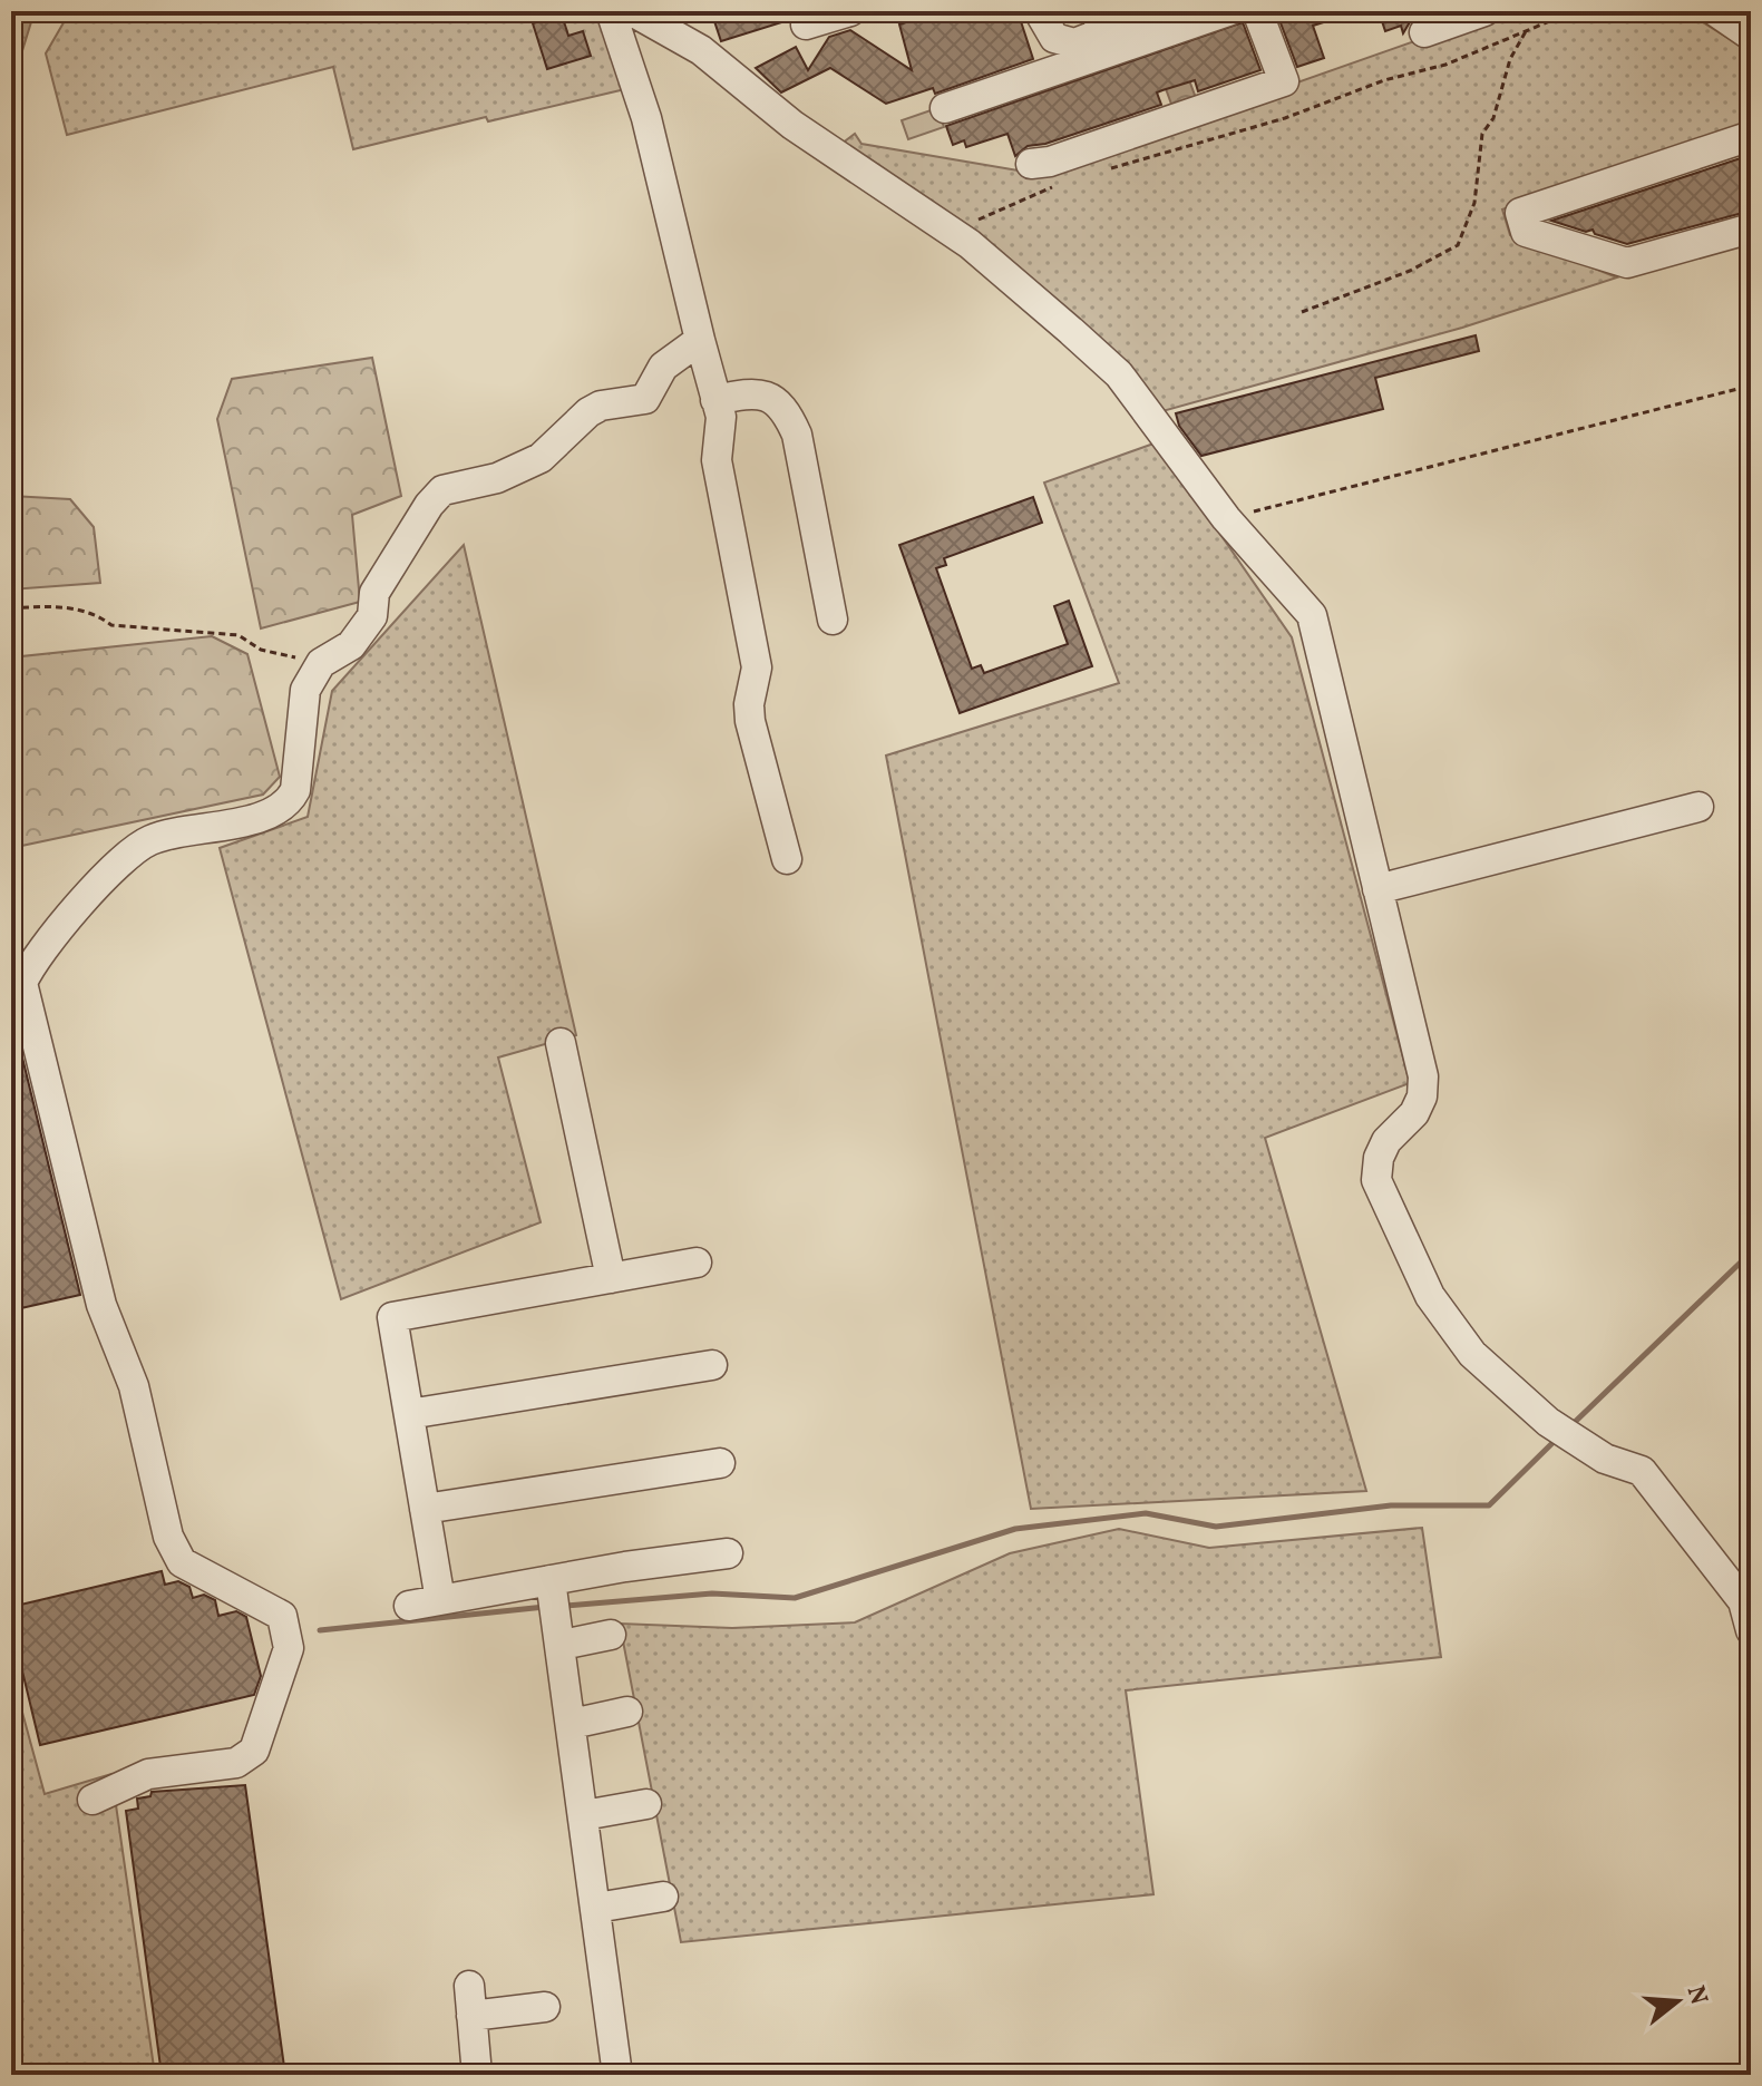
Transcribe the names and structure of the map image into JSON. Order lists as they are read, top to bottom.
{
  "north": "right"
}
